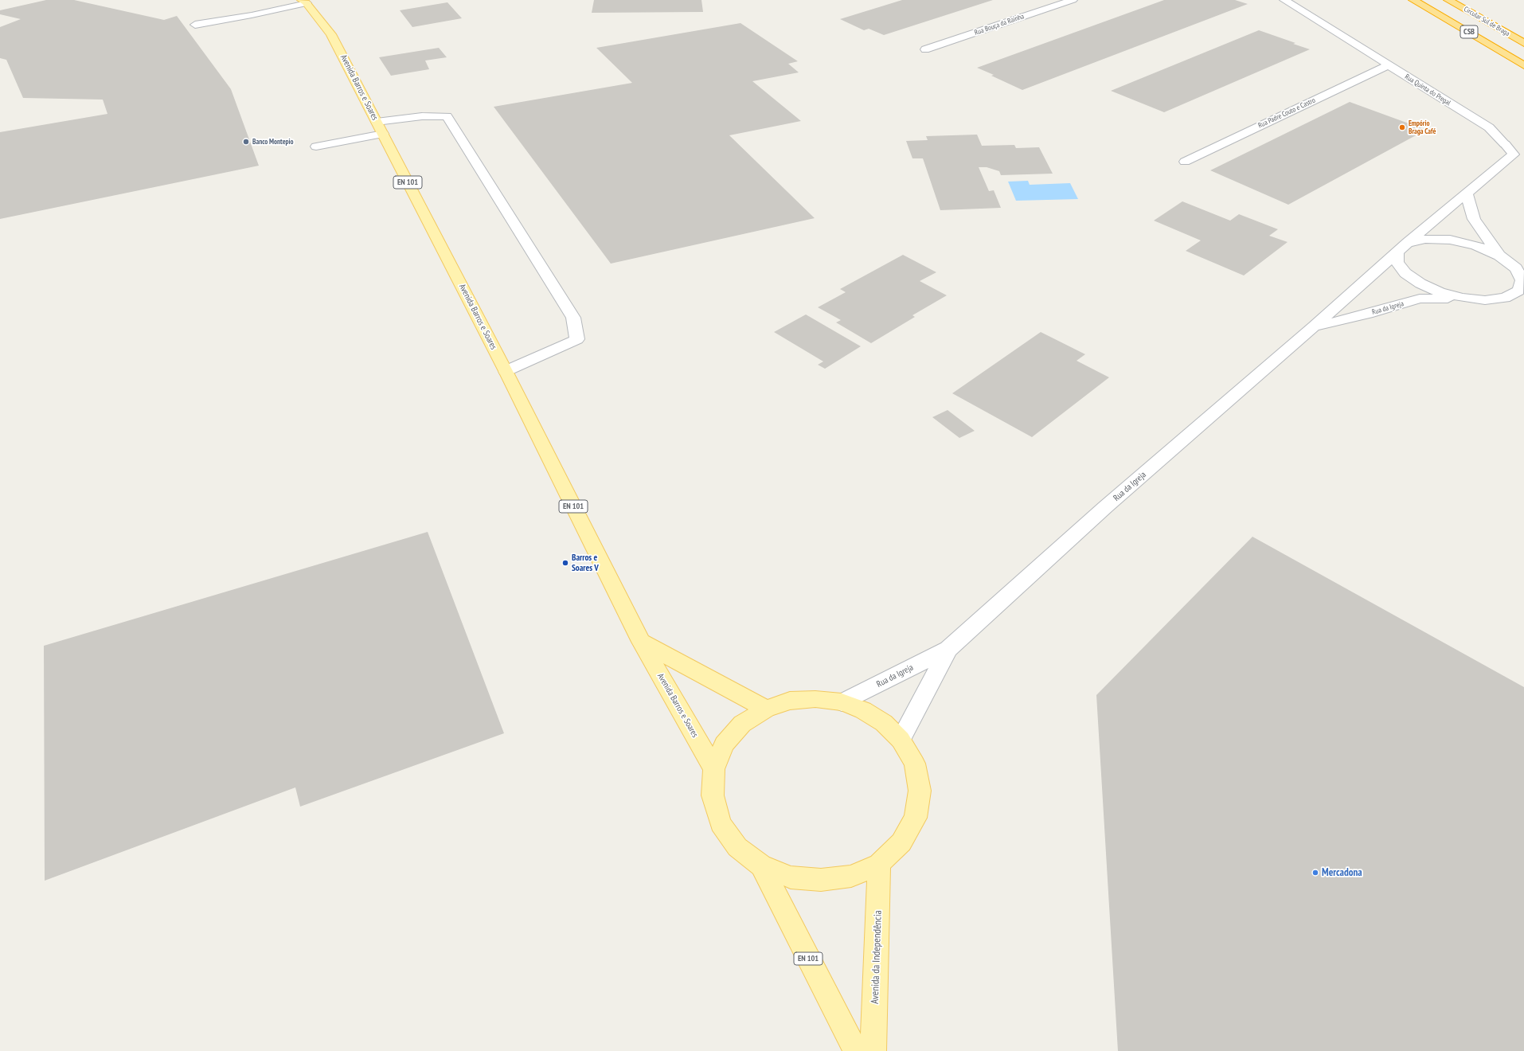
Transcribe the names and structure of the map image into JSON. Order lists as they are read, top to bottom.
{
  "streets": {
    "highway": ["Circular Sul de Braga", "CSB"],
    "main road": ["Avenida Barros e Soares", "EN 101", "Avenida da Independência"],
    "street": [
      "Rua Bouça da Rainha",
      "Rua Quinta do Pregal",
      "Rua Padre Couto e Castro",
      "Rua da Igreja"
    ]
  },
  "crossings": [
    ["Rua Quinta do Pregal", "Rua Padre Couto e Castro"],
    ["Rua Quinta do Pregal", "Rua da Igreja"]
  ],
  "places": [
    "Empório Braga Café",
    "Banco Montepio",
    "Barros e Soares V",
    "Mercadona"
  ]
}
